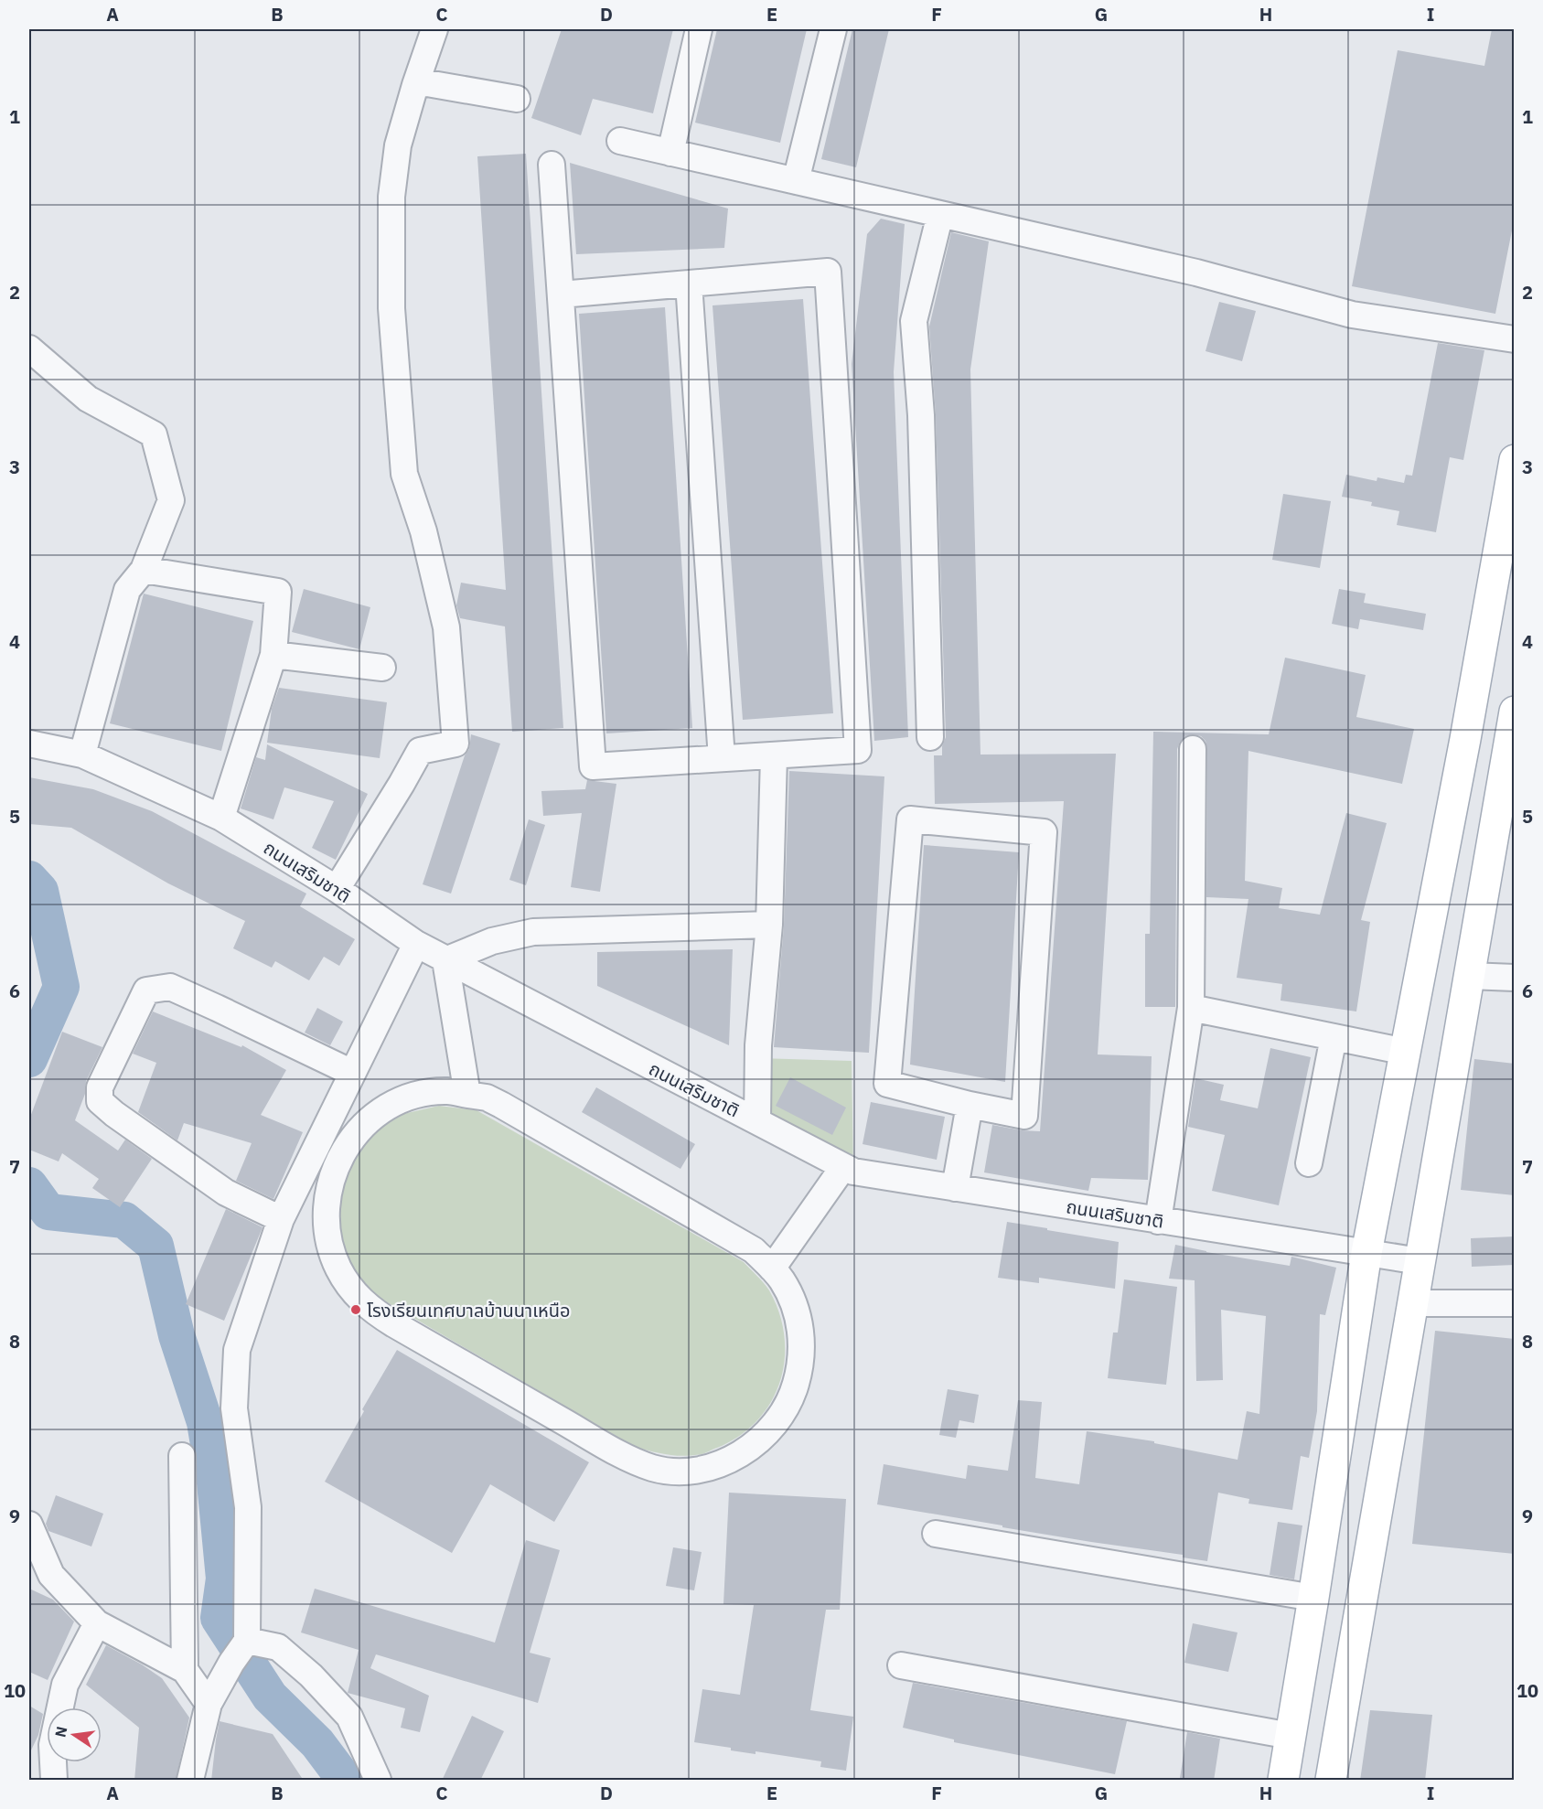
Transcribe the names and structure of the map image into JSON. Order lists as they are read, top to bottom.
{
  "streets": {
    "street": ["ถนนเสริมชาติ"]
  },
  "places": ["โรงเรียนเทศบาลบ้านนาเหนือ"],
  "north": "left",
  "grid": {
    "columns": [
      "A",
      "B",
      "C",
      "D",
      "E",
      "F",
      "G",
      "H",
      "I"
    ],
    "rows": [
      "1",
      "2",
      "3",
      "4",
      "5",
      "6",
      "7",
      "8",
      "9",
      "10"
    ]
  }
}
